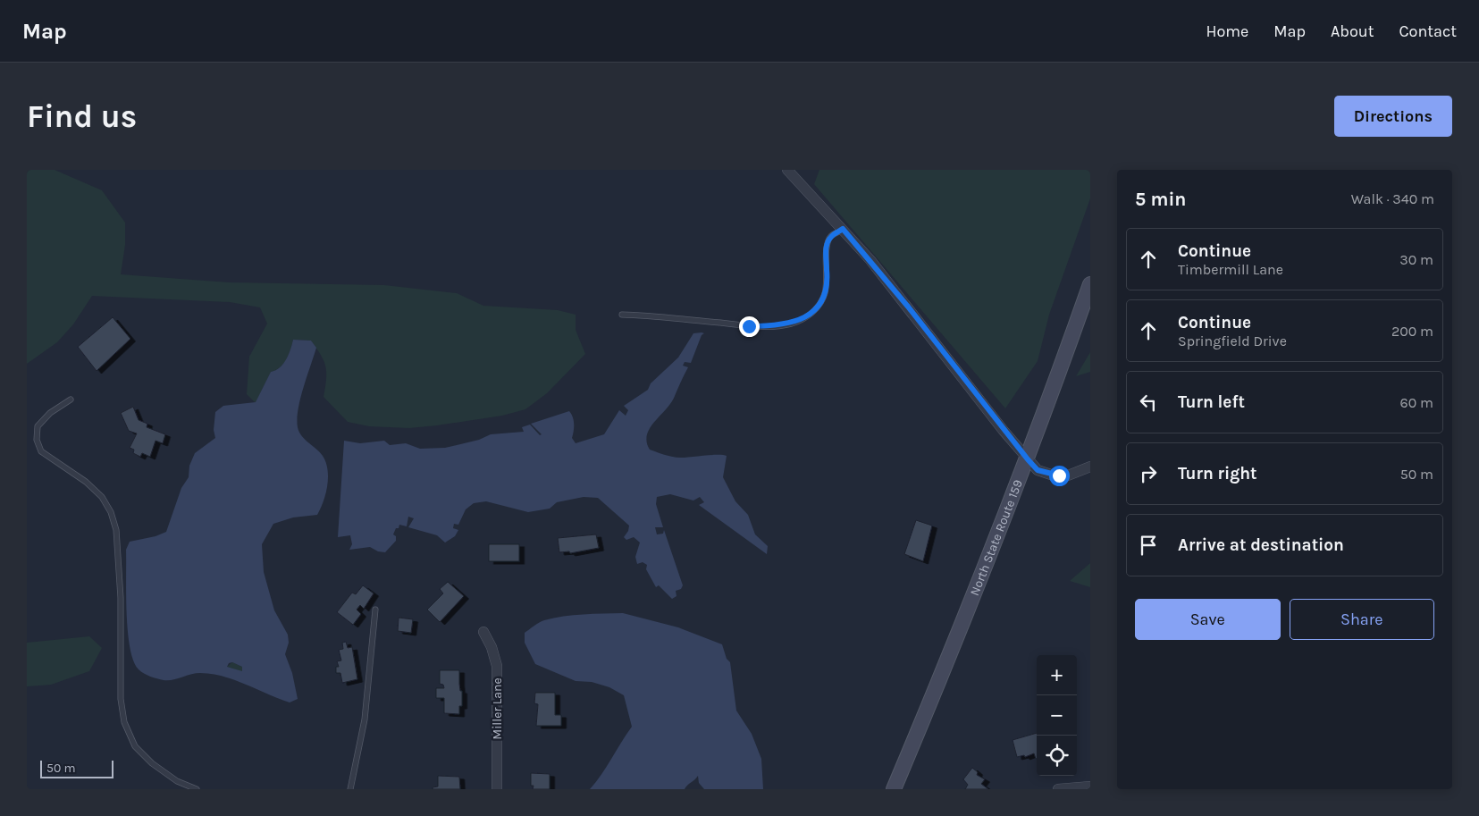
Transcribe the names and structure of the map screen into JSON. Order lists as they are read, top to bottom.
{
  "streets": {
    "main road": ["North State Route 159"],
    "street": ["Miller Lane"]
  },
  "scale_bar": "50 m",
  "page": {
    "header": "Map",
    "nav": [
      "Home",
      "Map",
      "About",
      "Contact"
    ],
    "buttons": [
      "Directions",
      ["Save", "Share"]
    ],
    "title": "Find us",
    "heading": ["5 min", "Walk · 340 m"],
    "list": [
      ["Continue", "Timbermill Lane", "30 m"],
      ["Continue", "Springfield Drive", "200 m"],
      ["Turn left", "60 m"],
      ["Turn right", "50 m"],
      "Arrive at destination"
    ],
    "map_buttons": ["+", "−"],
    "scale": "50 m"
  }
}
